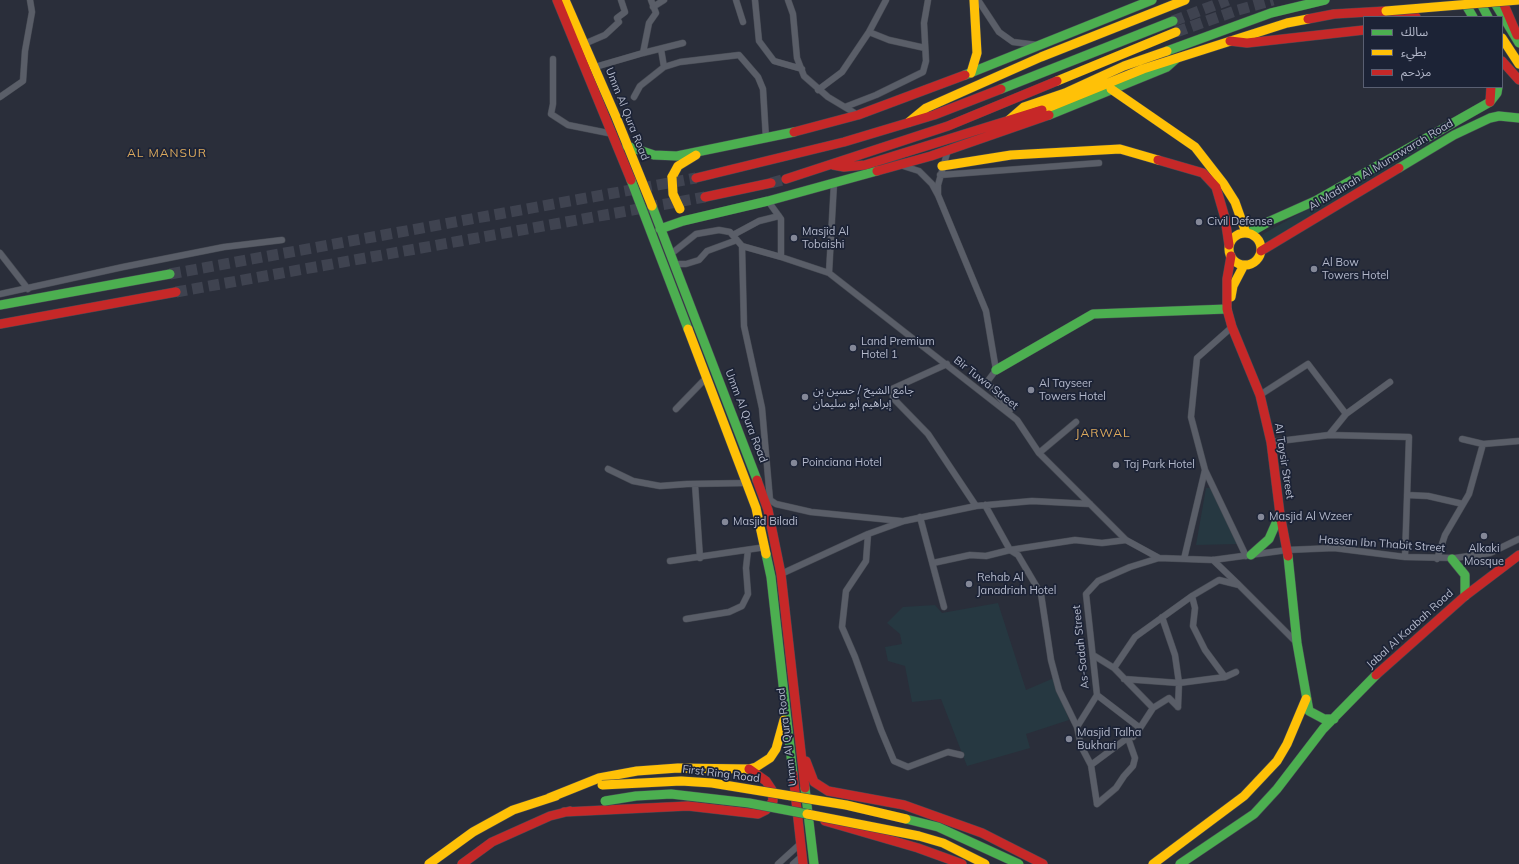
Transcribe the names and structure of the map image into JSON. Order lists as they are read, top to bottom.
{
  "streets": {
    "main road": [
      "Umm Al Qura Road",
      "Al Madinah Al Munawarah Road",
      "Al Taysir Street",
      "Jabal Al Kaabah Road",
      "First Ring Road"
    ],
    "street": ["Bir Tuwa Street", "Hassan Ibn Thabit Street", "As-Sadah Street"]
  },
  "crossings": [
    ["Al Madinah Al Munawarah Road", "Al Taysir Street"],
    ["Bir Tuwa Street", "Al Taysir Street"],
    ["Bir Tuwa Street", "Hassan Ibn Thabit Street"],
    ["Bir Tuwa Street", "As-Sadah Street"],
    ["Al Taysir Street", "Hassan Ibn Thabit Street"]
  ],
  "districts": ["AL MANSUR", "JARWAL"],
  "places": [
    "Civil Defense",
    "Masjid Al Tobaishi",
    "Al Bow Towers Hotel",
    "Land Premium Hotel 1",
    "Al Tayseer Towers Hotel",
    "جامع الشيخ / حسين بن إبراهيم أبو سليمان",
    "Poinciana Hotel",
    "Taj Park Hotel",
    "Masjid Al Wzeer",
    "Masjid Biladi",
    "Alkaki Mosque",
    "Rehab Al Janadriah Hotel",
    "Masjid Talha Bukhari"
  ],
  "legend": ["سالك", "بطيء", "مزدحم"]
}
